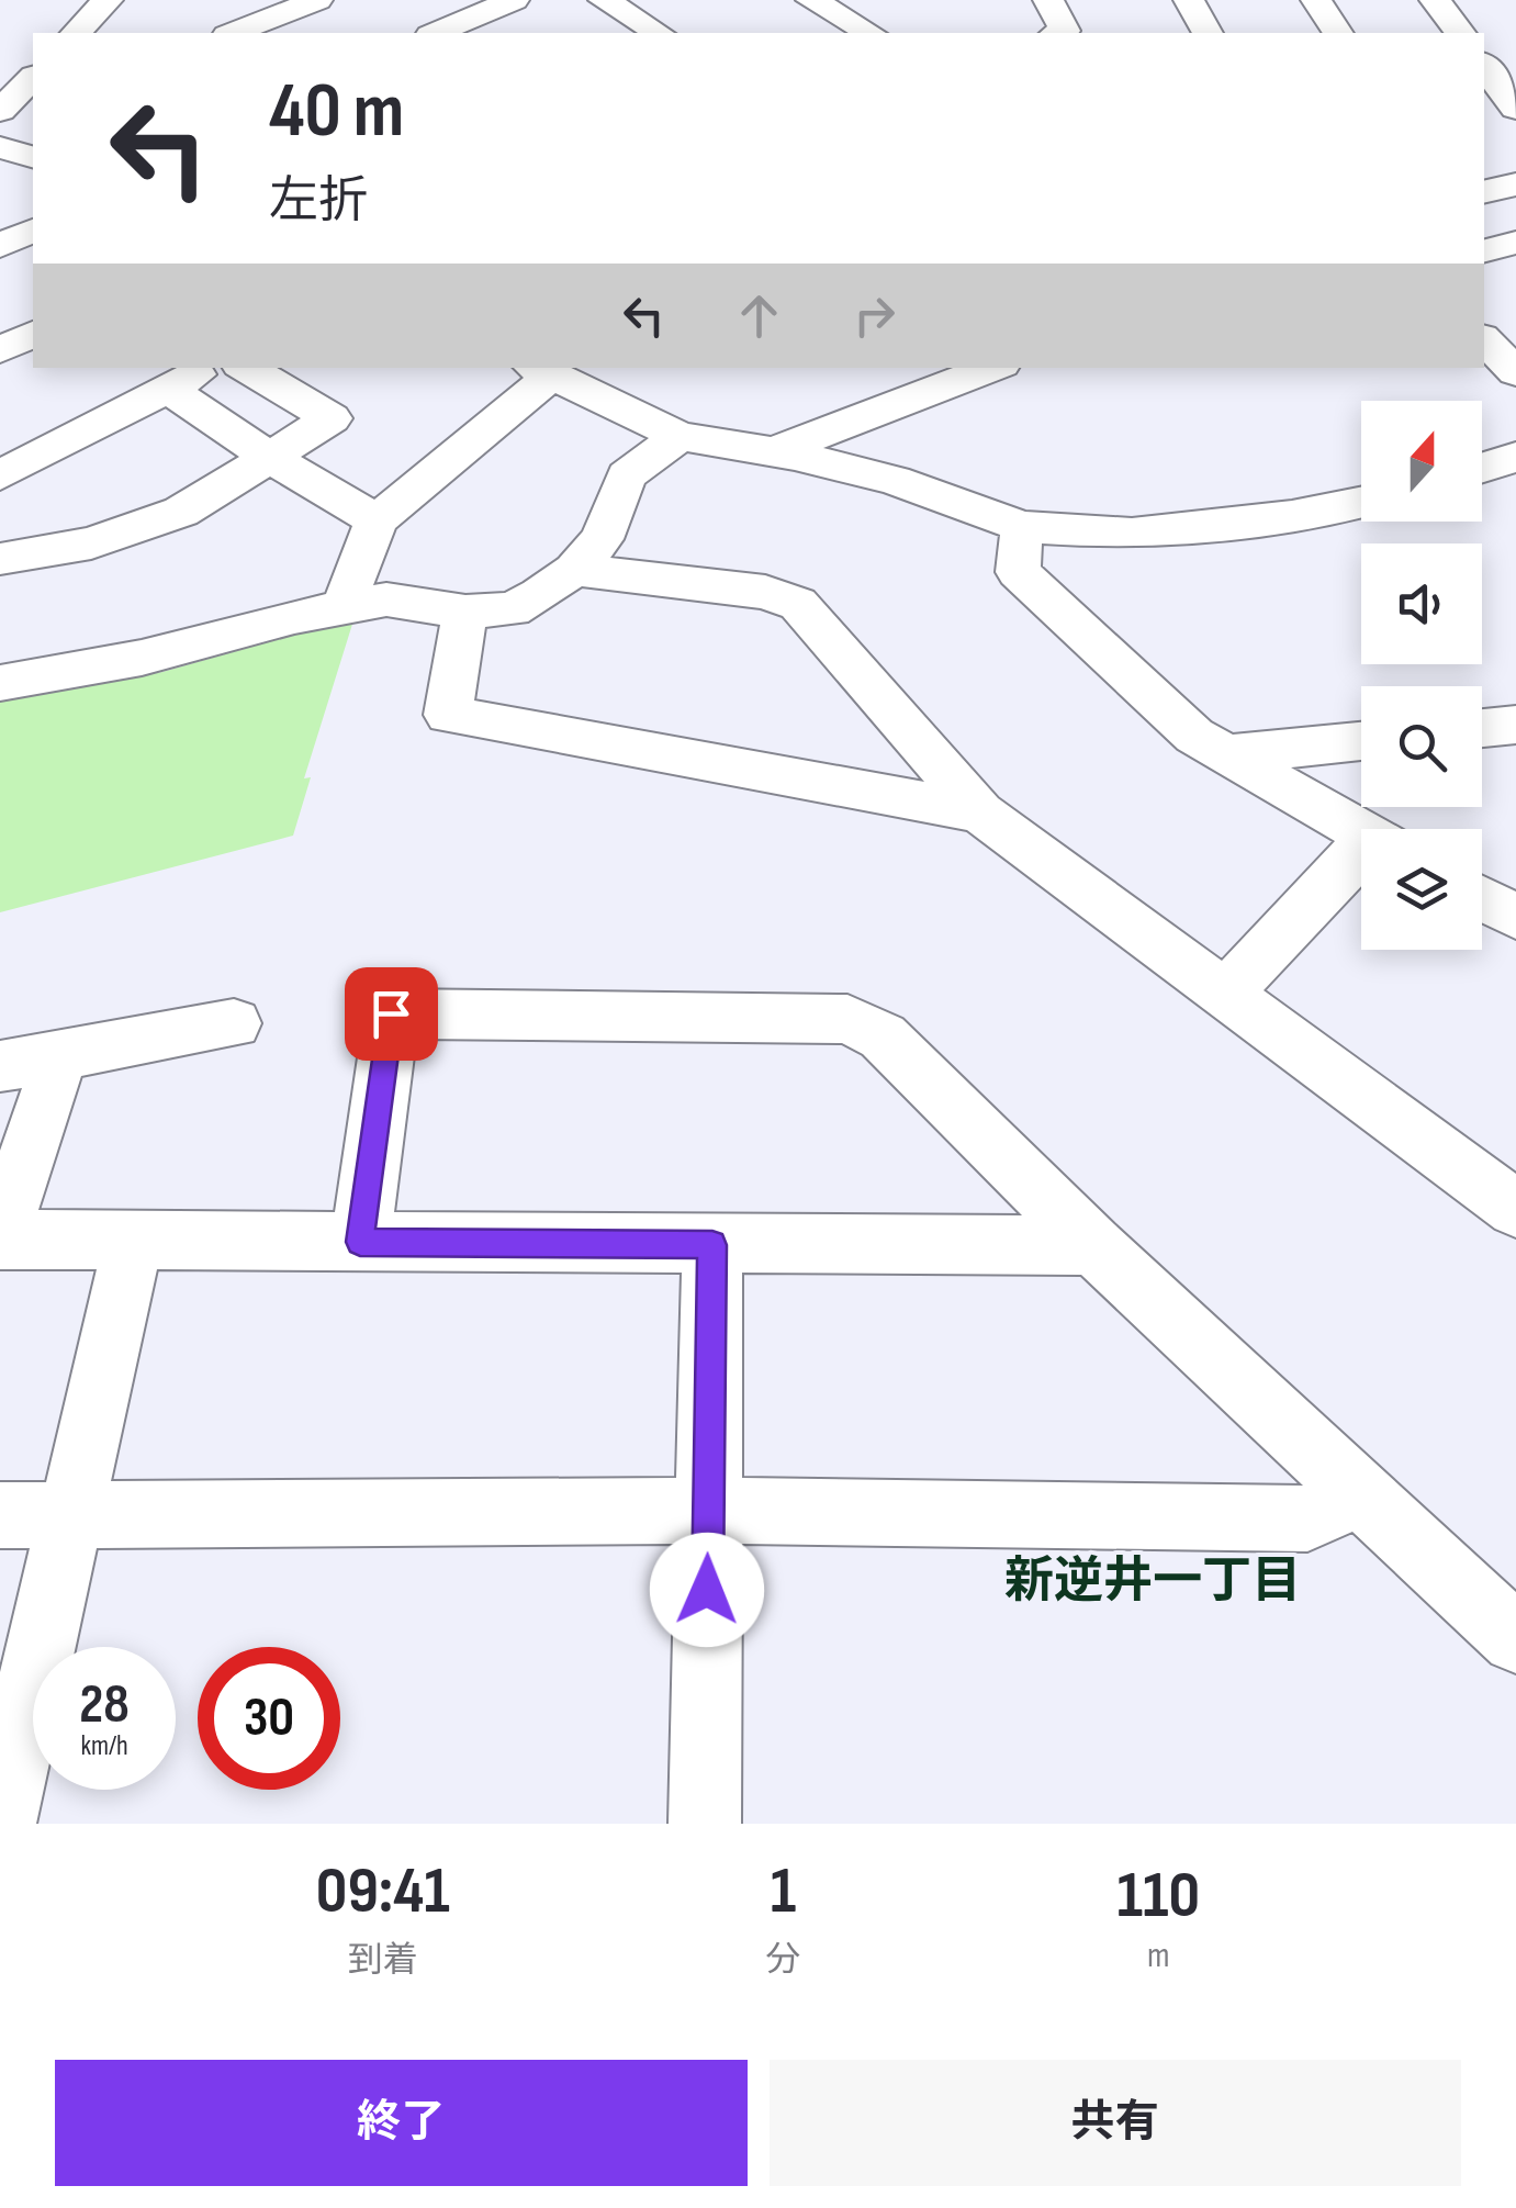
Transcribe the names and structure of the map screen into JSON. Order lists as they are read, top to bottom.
{
  "districts": ["新逆井一丁目"],
  "north": "top",
  "page": {
    "turn": ["40 m", "左折"],
    "speed": "28 km/h",
    "limit": "30",
    "eta": [
      "09:41",
      "到着",
      "1",
      "分",
      "110",
      "m"
    ],
    "buttons": ["終了", "共有"]
  }
}
